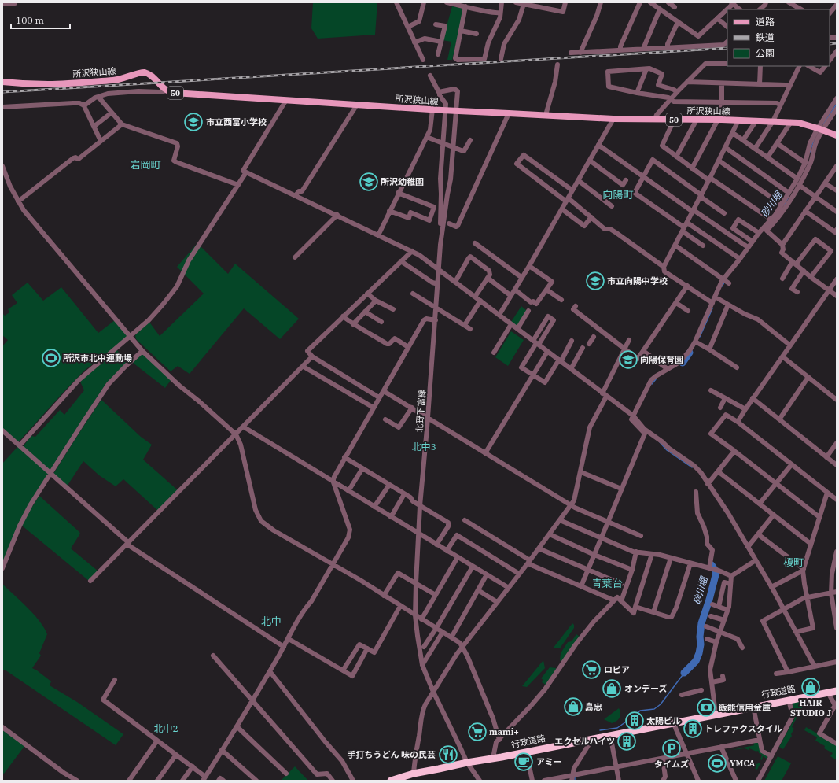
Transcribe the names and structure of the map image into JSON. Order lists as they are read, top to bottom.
{
  "streets": {
    "highway": ["行政道路"],
    "main road": ["所沢狭山線", "50"],
    "street": ["北野下富線"]
  },
  "crossings": [
    ["北野下富線", "行政道路"]
  ],
  "districts": [
    "岩岡町",
    "向陽町",
    "北中3",
    "榎町",
    "青葉台",
    "北中",
    "北中2"
  ],
  "water": ["砂川堀"],
  "places": {
    "school or university": [
      "市立西富小学校",
      "所沢幼稚園",
      "市立向陽中学校",
      "向陽保育園"
    ],
    "sports": ["所沢市北中運動場", "YMCA"],
    "supermarket": ["ロピア", "mami+"],
    "shop": ["HAIR STUDIO J", "オンデーズ", "島忠"],
    "bank": ["飯能信用金庫"],
    "building": ["太陽ビル", "トレファクスタイル", "エクセルハイツ"],
    "parking": ["タイムズ"],
    "restaurant": ["手打ちうどん 味の民芸"],
    "cafe": ["アミー"]
  },
  "legend": ["道路", "鉄道", "公園"],
  "scale_bar": "100 m"
}
